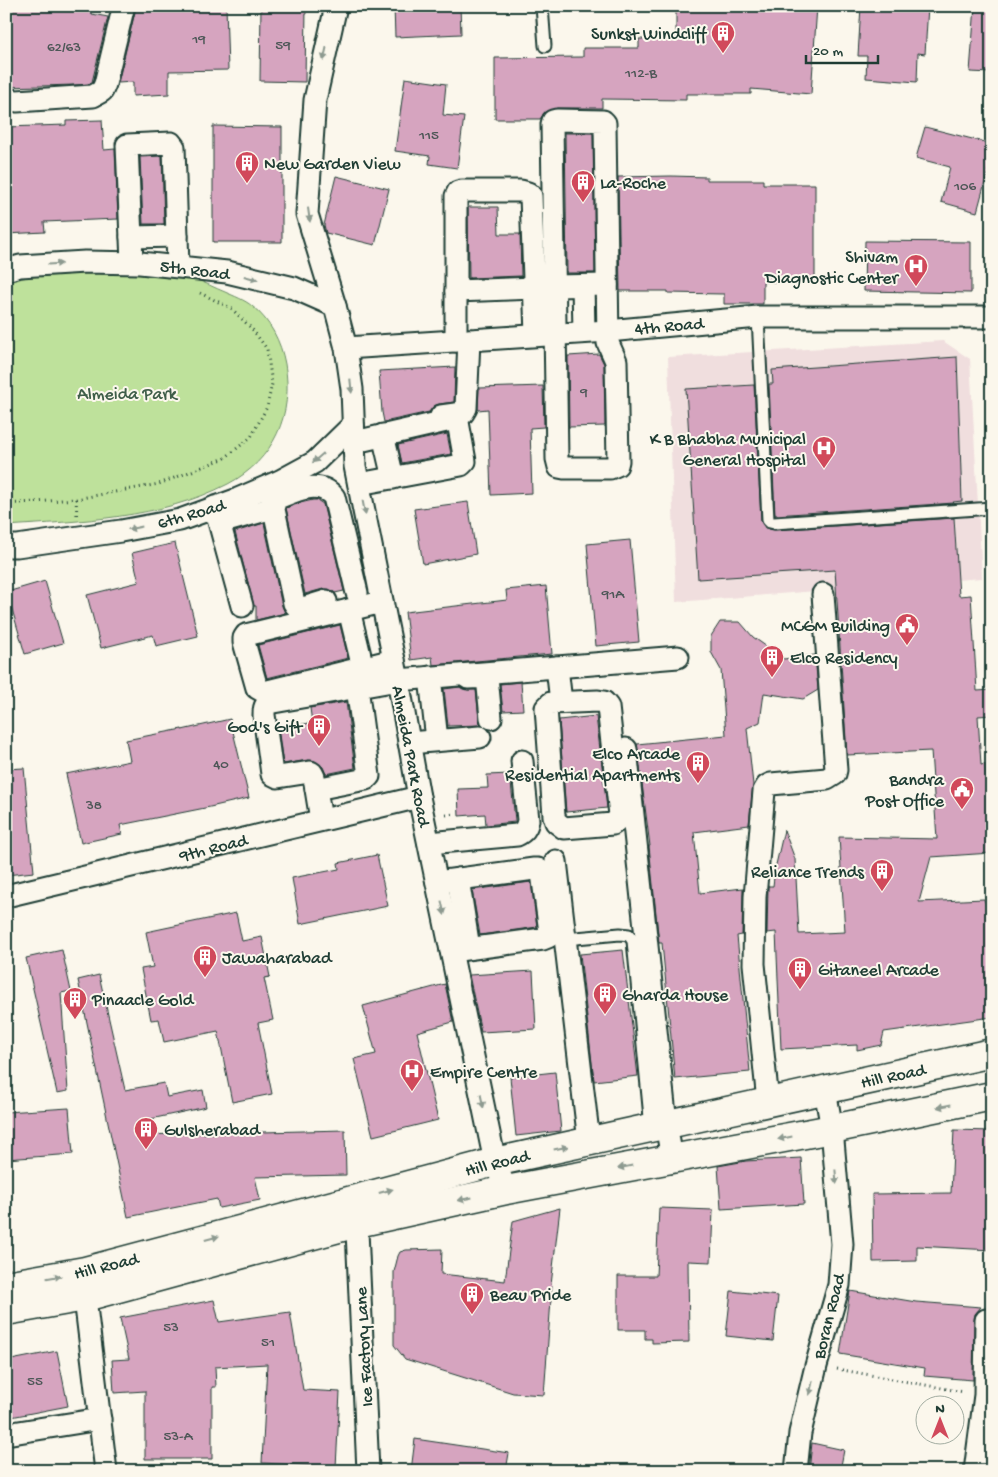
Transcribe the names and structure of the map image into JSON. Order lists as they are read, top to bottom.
{
  "streets": {
    "main road": ["Hill Road"],
    "street": [
      "5th Road",
      "4th Road",
      "6th Road",
      "Almeida Park Road",
      "9th Road",
      "Boran Road",
      "Ice Factory Lane"
    ]
  },
  "crossings": [
    ["4th Road", "Almeida Park Road"],
    ["6th Road", "Almeida Park Road"],
    ["Almeida Park Road", "9th Road"],
    ["Almeida Park Road", "Hill Road"],
    ["Hill Road", "Boran Road"],
    ["Hill Road", "Ice Factory Lane"]
  ],
  "one_way": ["5th Road", "6th Road"],
  "parks": ["Almeida Park"],
  "places": {
    "building": [
      "Sunkst Windcliff",
      "New Garden View",
      "La-Roche",
      "Elco Residency",
      "God's Gift",
      "Elco Arcade Residential Apartments",
      "Reliance Trends",
      "Jawaharabad",
      "Gitaneel Arcade",
      "Gharda House",
      "Pinaacle Gold",
      "Gulsherabad",
      "Beau Pride"
    ],
    "hospital": ["Shivam Diagnostic Center", "K B Bhabha Municipal General Hospital", "Empire Centre"],
    "public building": ["MCGM Building", "Bandra Post Office"]
  },
  "house_numbers": [
    "19",
    "59",
    "62/63",
    "112-B",
    "115",
    "106",
    "9",
    "91A",
    "40",
    "38",
    "53",
    "51",
    "55",
    "53-A"
  ],
  "scale_bar": "20 m",
  "north": "top"
}
